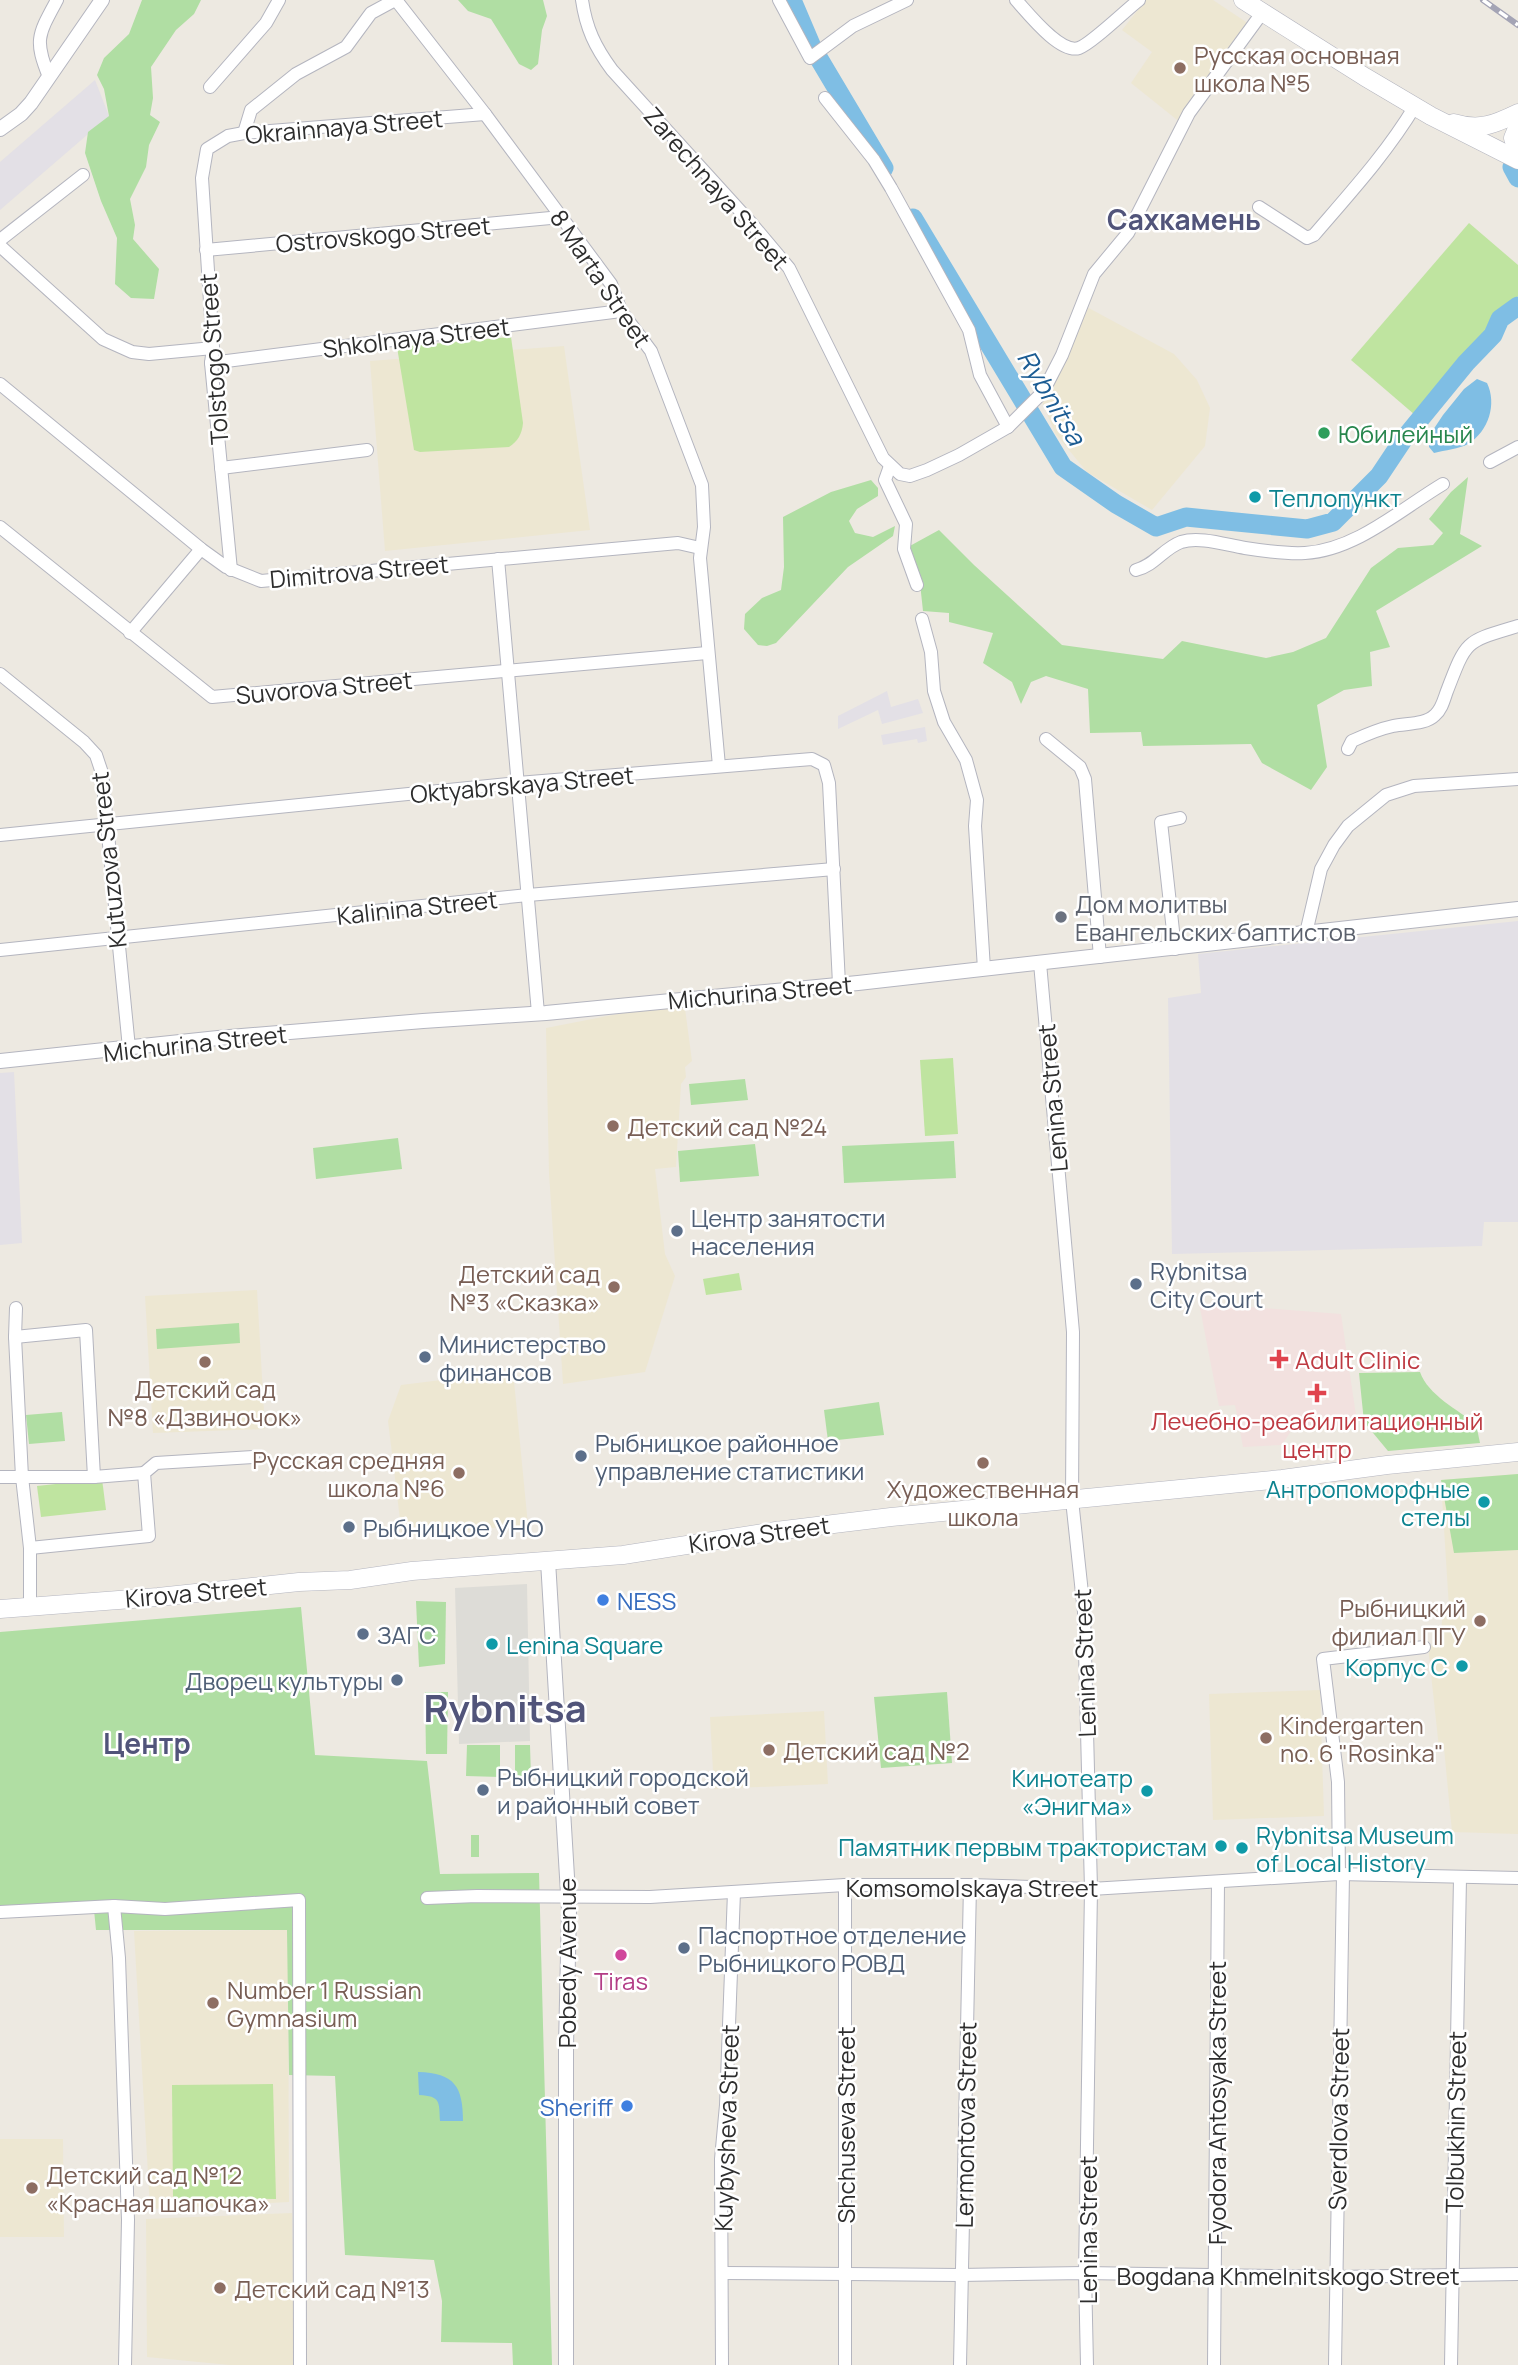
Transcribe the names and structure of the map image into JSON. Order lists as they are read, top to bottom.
{
  "streets": {
    "main road": ["Kirova Street"],
    "street": [
      "Okrainnaya Street",
      "Zarechnaya Street",
      "Ostrovskogo Street",
      "8 Marta Street",
      "Shkolnaya Street",
      "Tolstogo Street",
      "Dimitrova Street",
      "Suvorova Street",
      "Oktyabrskaya Street",
      "Kutuzova Street",
      "Kalinina Street",
      "Michurina Street",
      "Lenina Street",
      "Komsomolskaya Street",
      "Pobedy Avenue",
      "Fyodora Antosyaka Street",
      "Sverdlova Street",
      "Tolbukhin Street",
      "Shchuseva Street",
      "Lermontova Street",
      "Kuybysheva Street",
      "Bogdana Khmelnitskogo Street"
    ]
  },
  "crossings": [
    ["Okrainnaya Street", "8 Marta Street"],
    ["Okrainnaya Street", "Tolstogo Street"],
    ["Ostrovskogo Street", "8 Marta Street"],
    ["Ostrovskogo Street", "Tolstogo Street"],
    ["8 Marta Street", "Shkolnaya Street"],
    ["8 Marta Street", "Dimitrova Street"],
    ["8 Marta Street", "Suvorova Street"],
    ["8 Marta Street", "Oktyabrskaya Street"],
    ["Shkolnaya Street", "Tolstogo Street"],
    ["Tolstogo Street", "Dimitrova Street"],
    ["Oktyabrskaya Street", "Kutuzova Street"],
    ["Oktyabrskaya Street", "Kalinina Street"],
    ["Oktyabrskaya Street", "Michurina Street"],
    ["Kutuzova Street", "Kalinina Street"],
    ["Kutuzova Street", "Michurina Street"],
    ["Michurina Street", "Lenina Street"],
    ["Lenina Street", "Kirova Street"],
    ["Lenina Street", "Komsomolskaya Street"],
    ["Lenina Street", "Bogdana Khmelnitskogo Street"],
    ["Kirova Street", "Pobedy Avenue"],
    ["Komsomolskaya Street", "Pobedy Avenue"],
    ["Komsomolskaya Street", "Fyodora Antosyaka Street"],
    ["Komsomolskaya Street", "Sverdlova Street"],
    ["Komsomolskaya Street", "Tolbukhin Street"],
    ["Komsomolskaya Street", "Shchuseva Street"],
    ["Komsomolskaya Street", "Lermontova Street"],
    ["Komsomolskaya Street", "Kuybysheva Street"],
    ["Fyodora Antosyaka Street", "Bogdana Khmelnitskogo Street"],
    ["Sverdlova Street", "Bogdana Khmelnitskogo Street"],
    ["Tolbukhin Street", "Bogdana Khmelnitskogo Street"],
    ["Shchuseva Street", "Bogdana Khmelnitskogo Street"],
    ["Lermontova Street", "Bogdana Khmelnitskogo Street"],
    ["Kuybysheva Street", "Bogdana Khmelnitskogo Street"]
  ],
  "districts": ["Сахкамень", "Rybnitsa", "Центр"],
  "water": ["Rybnitsa"],
  "places": {
    "other": [
      "Русская основная школа №5",
      "Юбилейный",
      "Теплопункт",
      "Дом молитвы Евангельских баптистов",
      "Детский сад №24",
      "Центр занятости населения",
      "Rybnitsa City Court",
      "Детский сад №3 «Сказка»",
      "Министерство финансов",
      "Детский сад №8 «Дзвиночок»",
      "Рыбницкое районное управление статистики",
      "Художественная школа",
      "Русская средняя школа №6",
      "Антропоморфные стелы",
      "Рыбницкое УНО",
      "NESS",
      "Рыбницкий филиал ПГУ",
      "ЗАГС",
      "Lenina Square",
      "Корпус С",
      "Дворец культуры",
      "Kindergarten no. 6 \"Rosinka\"",
      "Детский сад №2",
      "Рыбницкий городской и районный совет",
      "Кинотеатр «Энигма»",
      "Памятник первым трактористам",
      "Rybnitsa Museum of Local History",
      "Паспортное отделение Рыбницкого РОВД",
      "Tiras",
      "Number 1 Russian Gymnasium",
      "Sheriff",
      "Детский сад №12 «Красная шапочка»",
      "Детский сад №13"
    ],
    "health": ["Adult Clinic", "Лечебно-реабилитационный центр"]
  }
}
